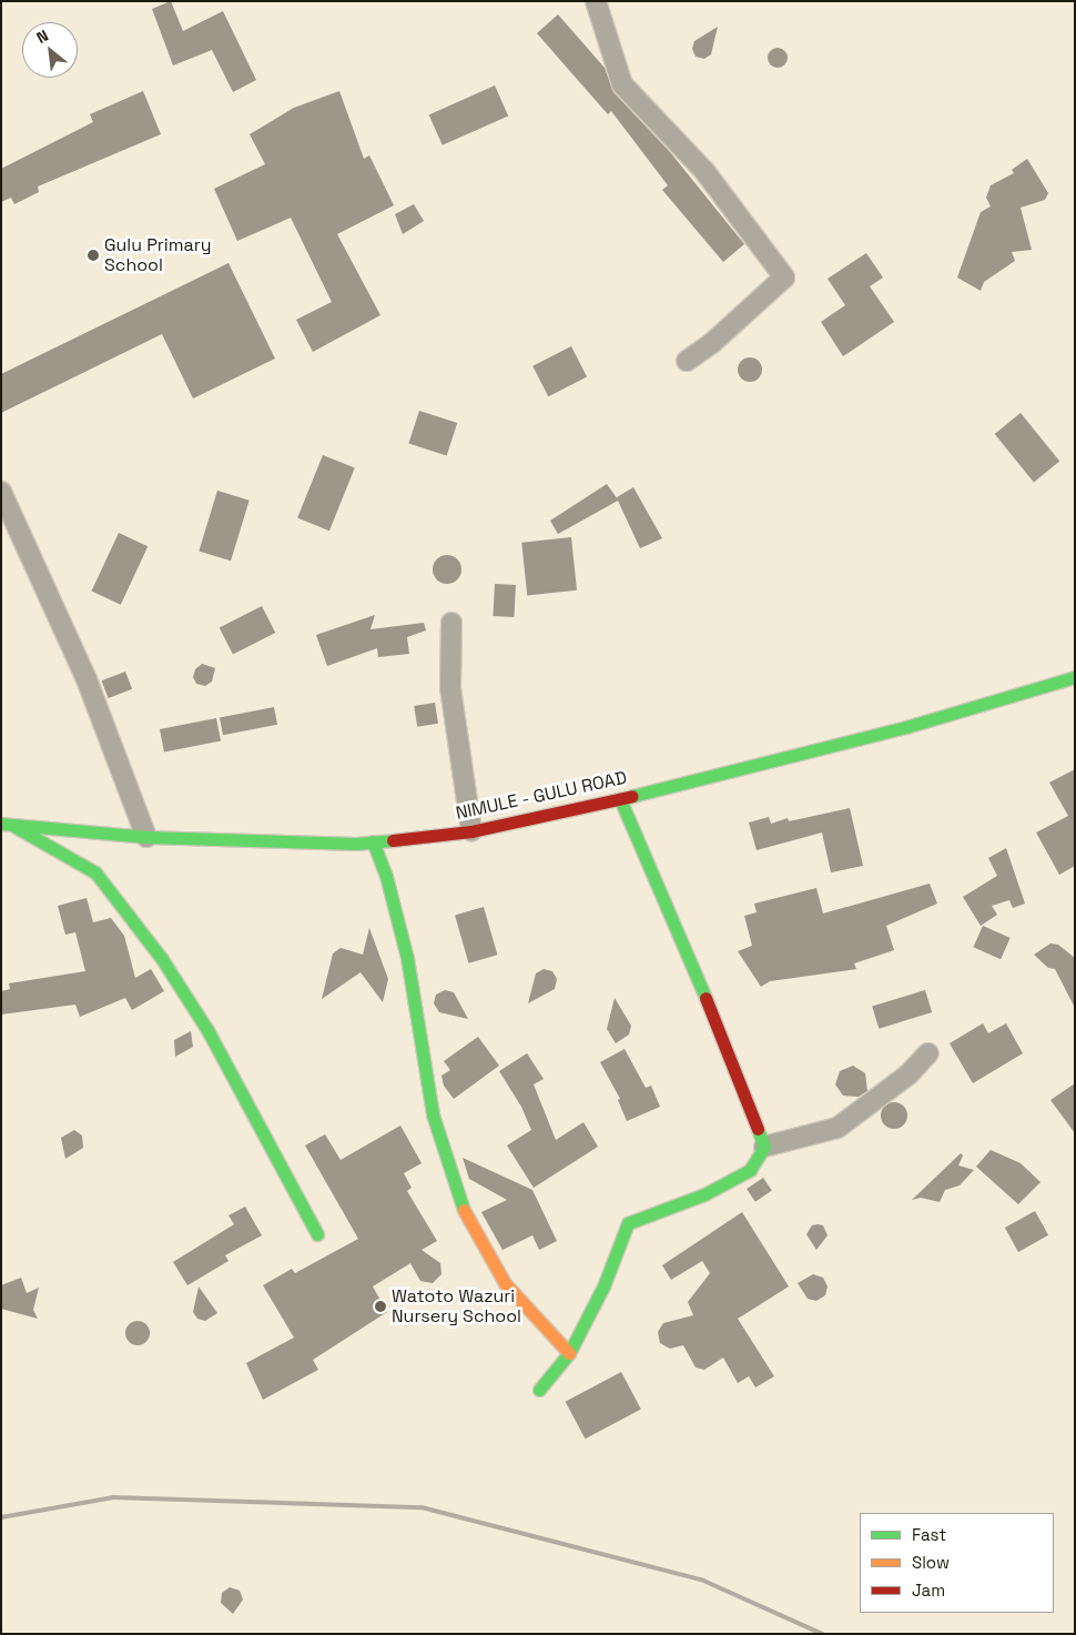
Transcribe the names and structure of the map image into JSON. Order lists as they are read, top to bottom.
{
  "streets": {
    "street": ["NIMULE - GULU ROAD"]
  },
  "places": ["Gulu Primary School", "Watoto Wazuri Nursery School"],
  "legend": ["Fast", "Slow", "Jam"],
  "north": "top left"
}
